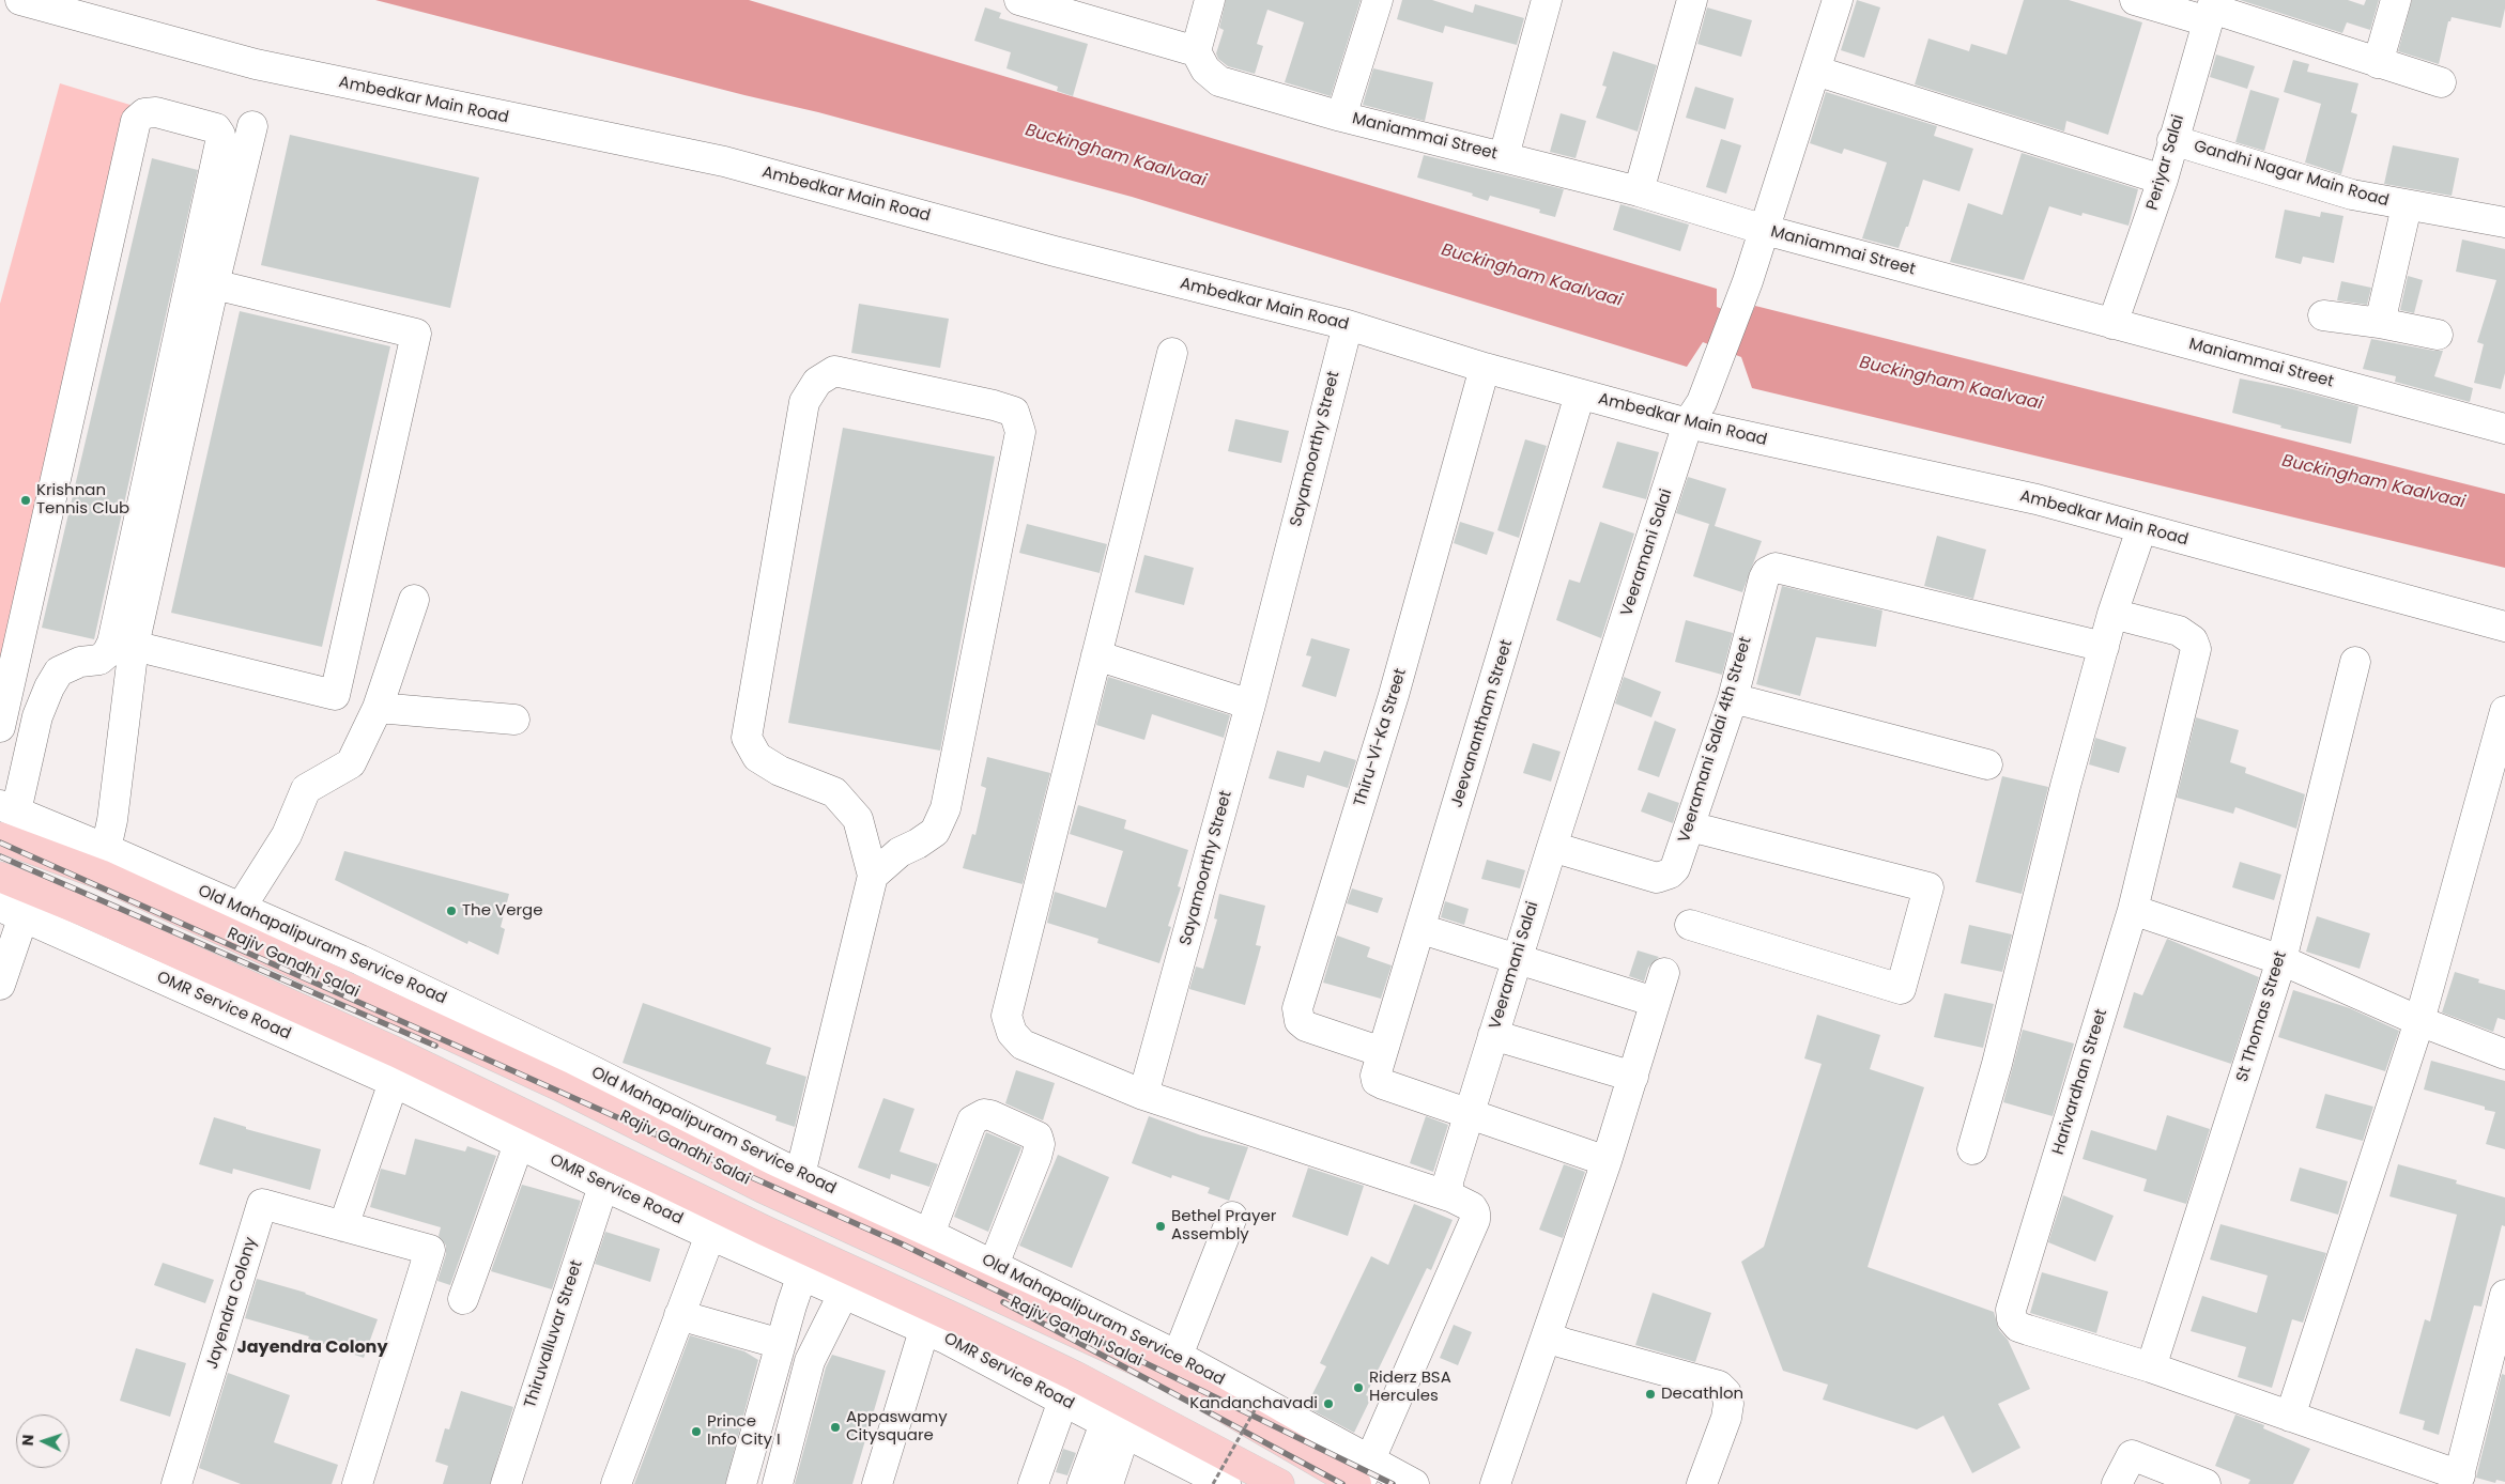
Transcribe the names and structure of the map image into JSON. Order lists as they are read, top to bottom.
{
  "streets": {
    "main road": ["Rajiv Gandhi Salai"],
    "street": [
      "Ambedkar Main Road",
      "Maniammai Street",
      "Periyar Salai",
      "Gandhi Nagar Main Road",
      "Sayamoorthy Street",
      "Veeramani Salai",
      "Jeevanantham Street",
      "Thiru-Vi-Ka Street",
      "Veeramani Salai 4th Street",
      "Old Mahapalipuram Service Road",
      "OMR Service Road",
      "St Thomas Street",
      "Harivardhan Street",
      "Jayendra Colony",
      "Thiruvalluvar Street"
    ]
  },
  "crossings": [
    ["Ambedkar Main Road", "Sayamoorthy Street"],
    ["Ambedkar Main Road", "Veeramani Salai"],
    ["Ambedkar Main Road", "Jeevanantham Street"],
    ["Ambedkar Main Road", "Thiru-Vi-Ka Street"],
    ["Maniammai Street", "Periyar Salai"],
    ["Maniammai Street", "Veeramani Salai"],
    ["Periyar Salai", "Gandhi Nagar Main Road"],
    ["Veeramani Salai", "Jeevanantham Street"],
    ["Veeramani Salai", "Veeramani Salai 4th Street"],
    ["Jeevanantham Street", "Thiru-Vi-Ka Street"],
    ["Old Mahapalipuram Service Road", "Rajiv Gandhi Salai"],
    ["OMR Service Road", "Thiruvalluvar Street"],
    ["St Thomas Street", "Harivardhan Street"]
  ],
  "districts": ["Jayendra Colony"],
  "water": ["Buckingham Kaalvaai"],
  "places": [
    "Krishnan Tennis Club",
    "The Verge",
    "Bethel Prayer Assembly",
    "Riderz BSA Hercules",
    "Decathlon",
    "Kandanchavadi",
    "Appaswamy Citysquare",
    "Prince Info City I"
  ],
  "north": "left"
}
